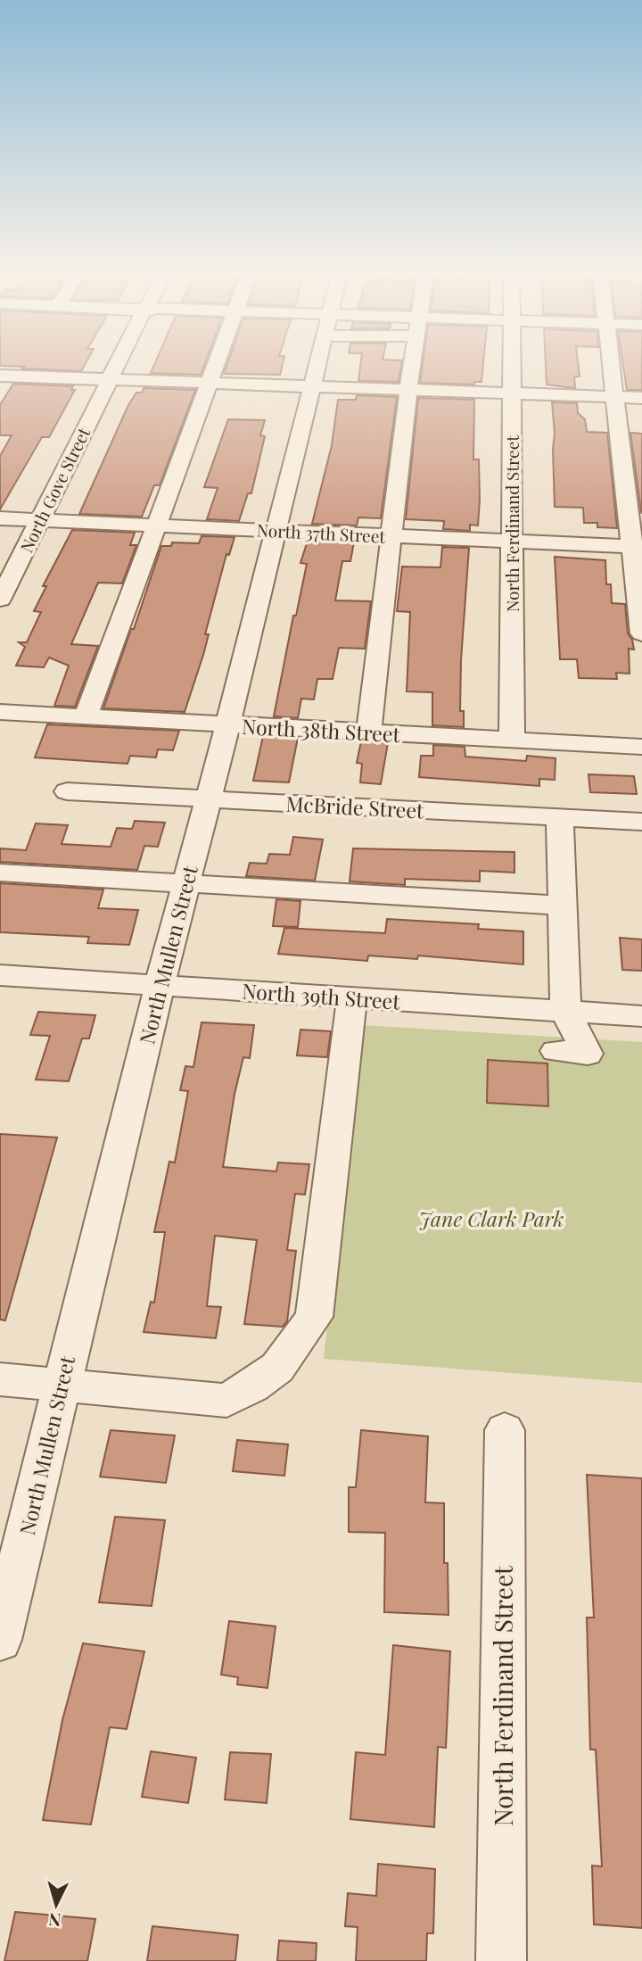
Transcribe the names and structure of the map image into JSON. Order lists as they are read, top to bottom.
{
  "streets": {
    "street": [
      "North Gove Street",
      "North Ferdinand Street",
      "North 37th Street",
      "North 38th Street",
      "McBride Street",
      "North Mullen Street",
      "North 39th Street"
    ]
  },
  "crossings": [
    ["North Gove Street", "North 37th Street"],
    ["North Ferdinand Street", "North 37th Street"],
    ["North Ferdinand Street", "North 38th Street"],
    ["North 37th Street", "North Mullen Street"],
    ["North 38th Street", "North Mullen Street"],
    ["McBride Street", "North Mullen Street"],
    ["North Mullen Street", "North 39th Street"]
  ],
  "parks": ["Jane Clark Park"],
  "north": "bottom"
}
